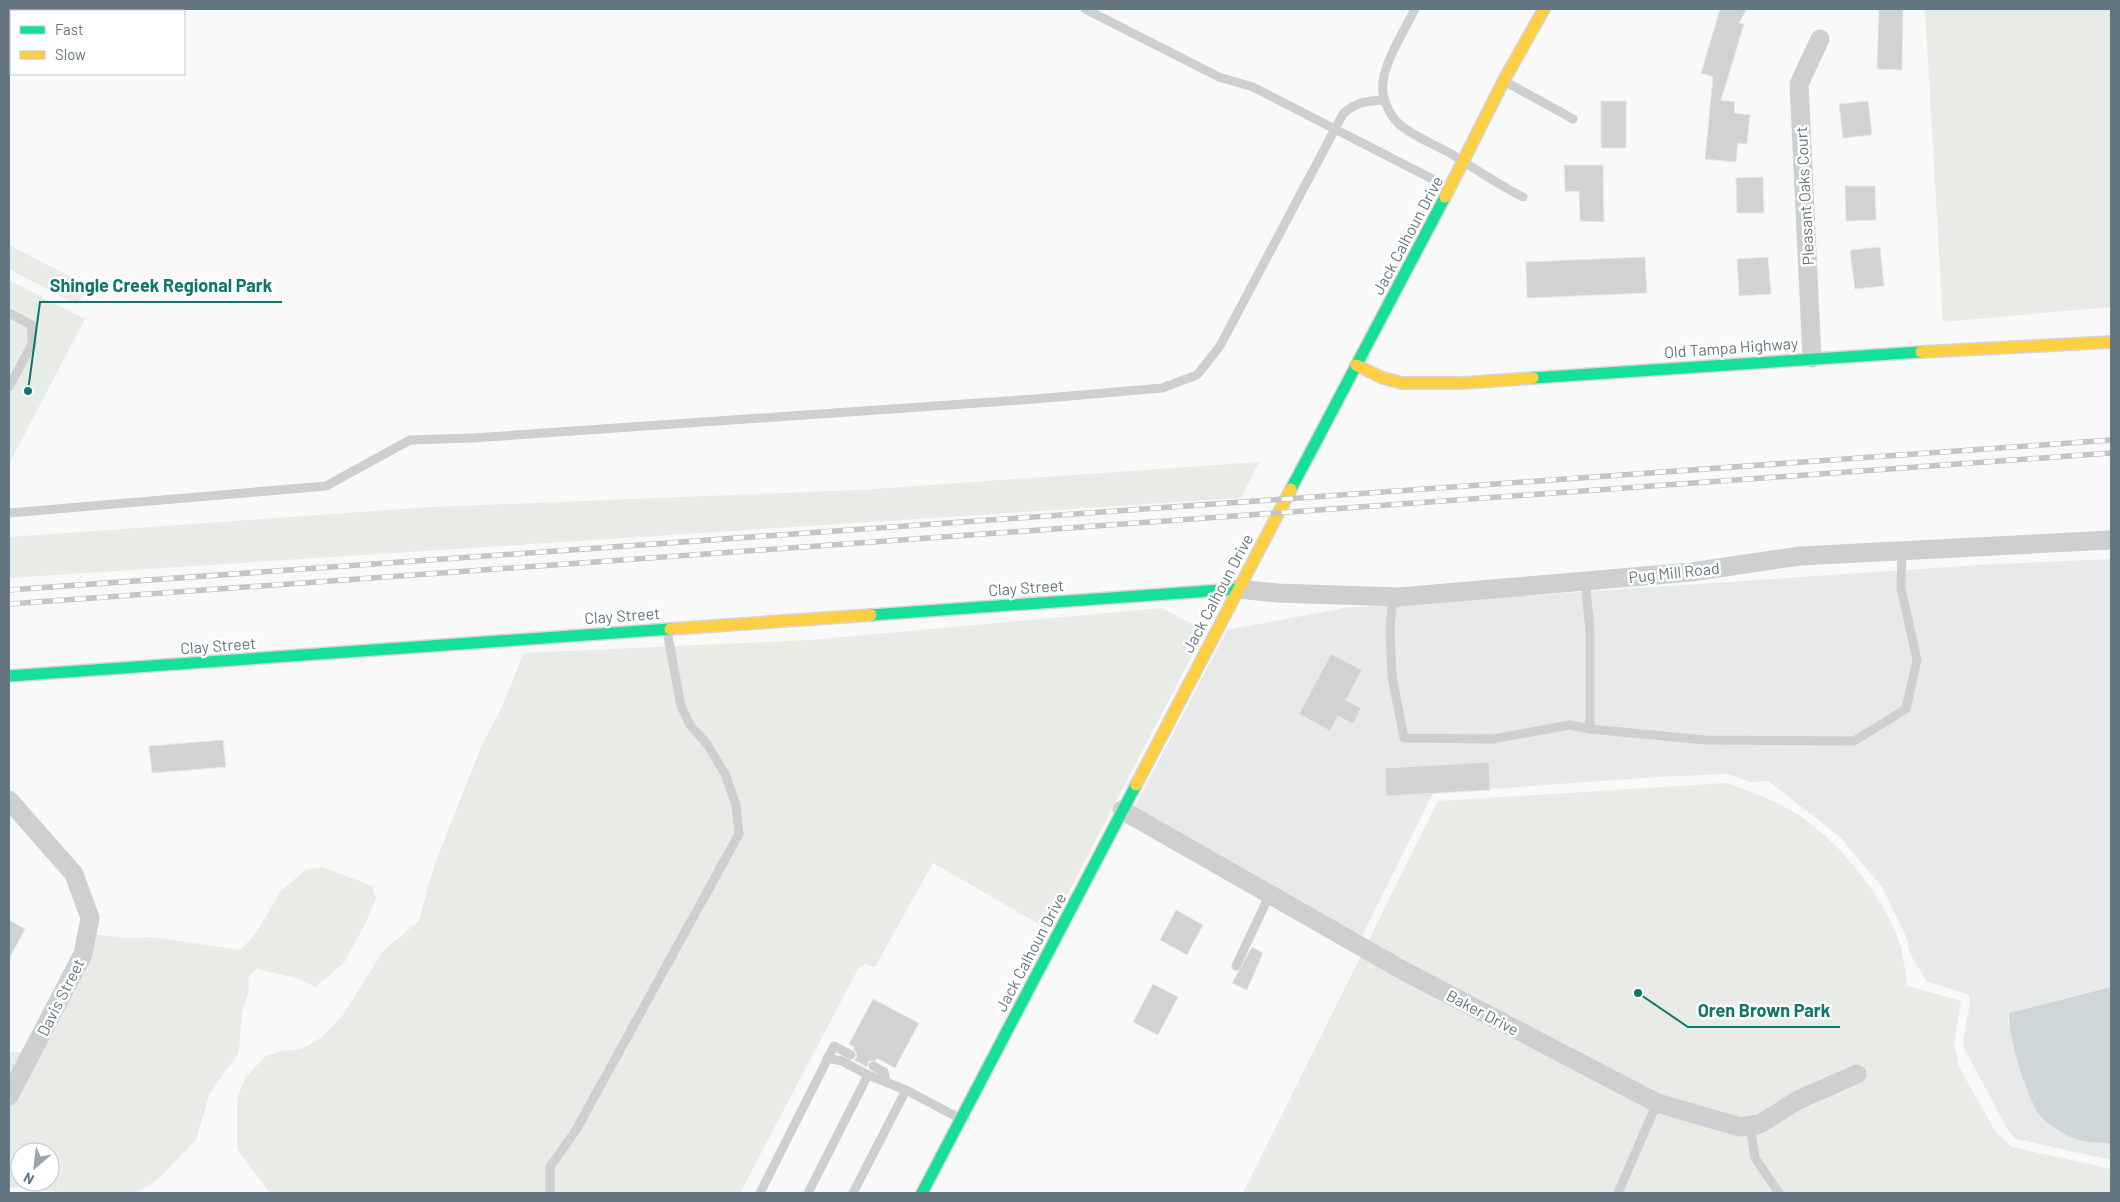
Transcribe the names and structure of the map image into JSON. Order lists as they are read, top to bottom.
{
  "streets": {
    "street": [
      "Pleasant Oaks Court",
      "Jack Calhoun Drive",
      "Old Tampa Highway",
      "Pug Mill Road",
      "Clay Street",
      "Davis Street",
      "Baker Drive"
    ]
  },
  "crossings": [
    ["Pleasant Oaks Court", "Old Tampa Highway"],
    ["Jack Calhoun Drive", "Old Tampa Highway"],
    ["Jack Calhoun Drive", "Pug Mill Road"],
    ["Jack Calhoun Drive", "Clay Street"],
    ["Jack Calhoun Drive", "Baker Drive"],
    ["Pug Mill Road", "Clay Street"]
  ],
  "places": ["Shingle Creek Regional Park", "Oren Brown Park"],
  "legend": ["Fast", "Slow"],
  "north": "bottom left"
}
